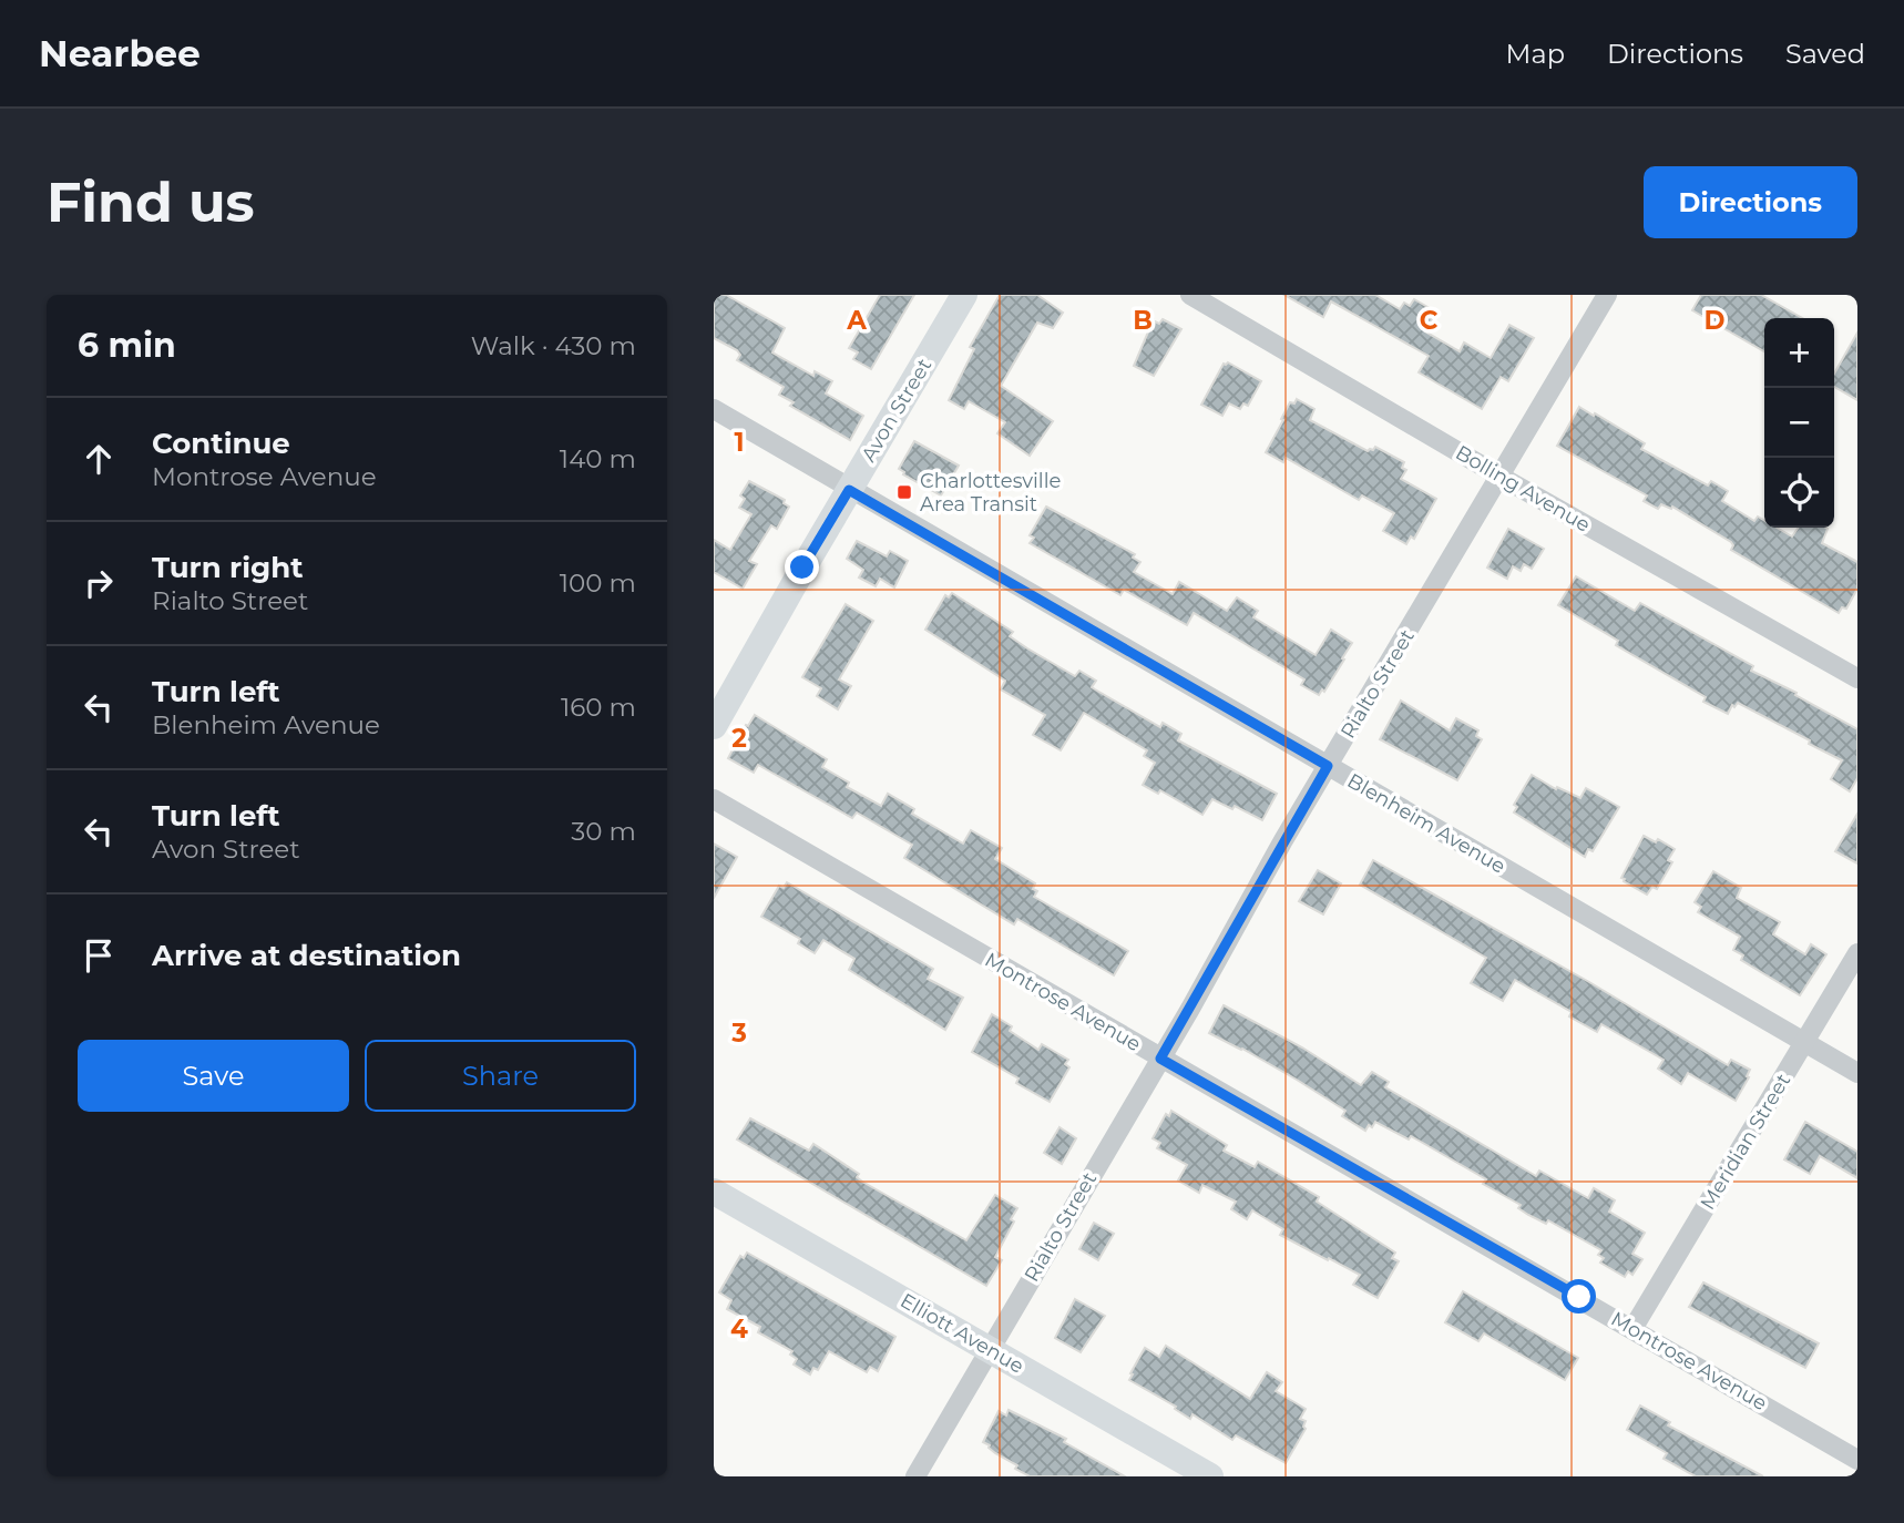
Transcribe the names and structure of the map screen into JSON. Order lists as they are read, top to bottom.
{
  "streets": {
    "street": [
      "Avon Street",
      "Bolling Avenue",
      "Rialto Street",
      "Blenheim Avenue",
      "Montrose Avenue",
      "Meridian Street",
      "Elliott Avenue"
    ]
  },
  "crossings": [
    ["Avon Street", "Blenheim Avenue"],
    ["Bolling Avenue", "Rialto Street"],
    ["Rialto Street", "Blenheim Avenue"],
    ["Rialto Street", "Montrose Avenue"],
    ["Rialto Street", "Elliott Avenue"],
    ["Blenheim Avenue", "Meridian Street"],
    ["Montrose Avenue", "Meridian Street"]
  ],
  "places": {
    "transit": ["Charlottesville Area Transit"]
  },
  "page": {
    "header": "Nearbee",
    "nav": ["Map", "Directions", "Saved"],
    "buttons": [
      "Directions",
      ["Save", "Share"]
    ],
    "title": "Find us",
    "heading": ["6 min", "Walk · 430 m"],
    "map_buttons": ["+", "−"],
    "list": [
      ["Continue", "Montrose Avenue", "140 m"],
      ["Turn right", "Rialto Street", "100 m"],
      ["Turn left", "Blenheim Avenue", "160 m"],
      ["Turn left", "Avon Street", "30 m"],
      "Arrive at destination"
    ]
  },
  "grid": {
    "columns": [
      "A",
      "B",
      "C",
      "D"
    ],
    "rows": [
      "1",
      "2",
      "3",
      "4"
    ]
  }
}
